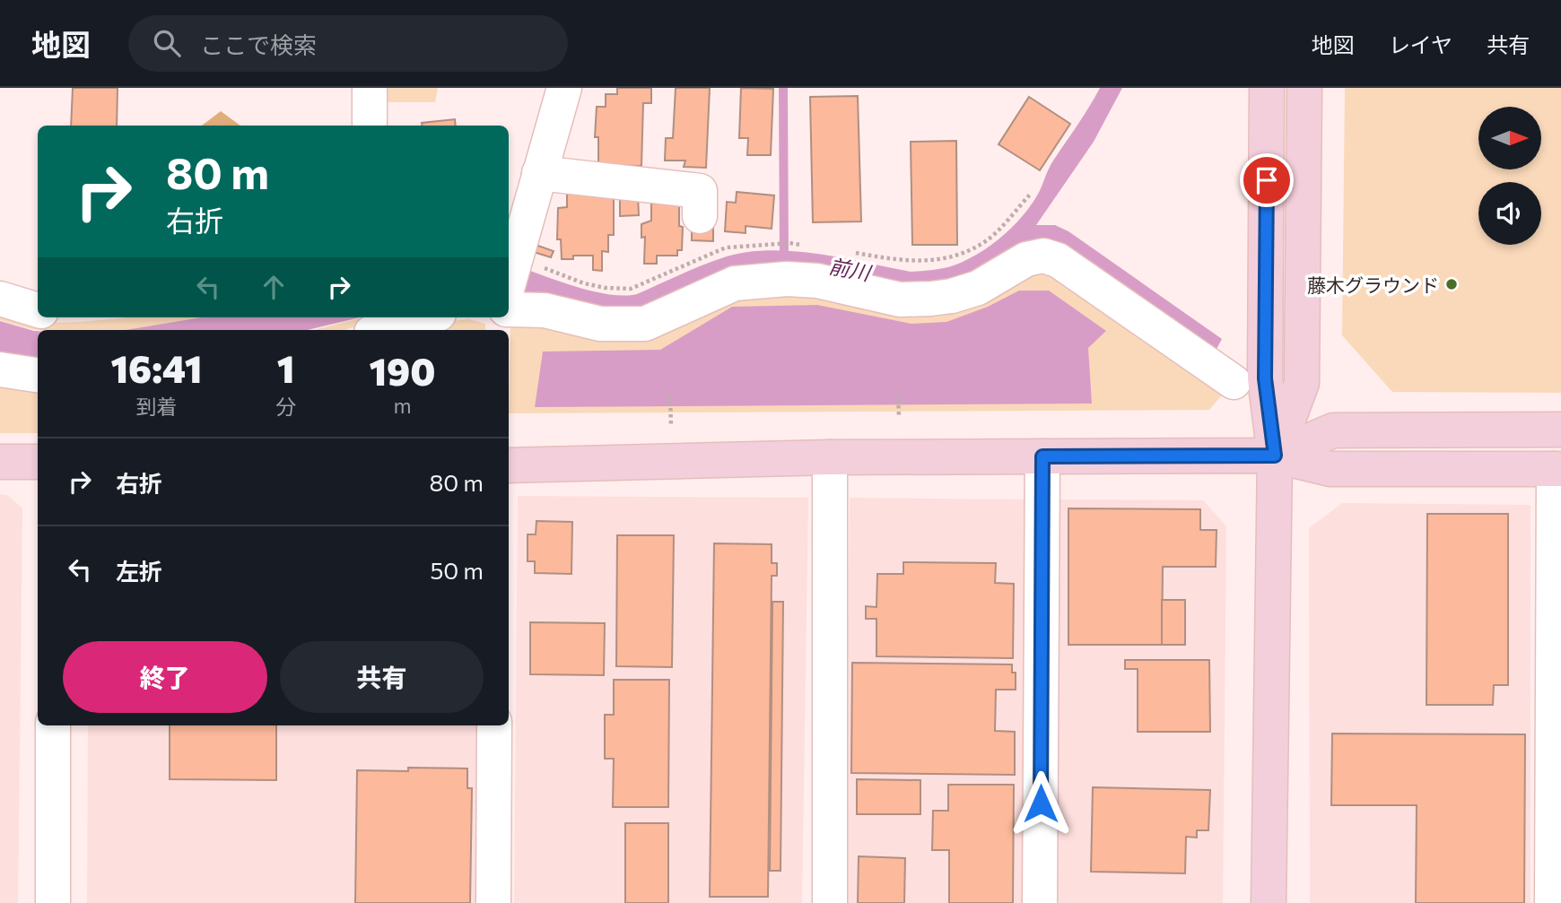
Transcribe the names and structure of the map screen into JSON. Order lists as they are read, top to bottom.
{
  "water": ["前川"],
  "places": ["藤木グラウンド"],
  "north": "right",
  "page": {
    "header": "地図",
    "search": "ここで検索",
    "nav": ["地図", "レイヤ", "共有"],
    "turn": ["80 m", "右折"],
    "eta": [
      "16:41",
      "到着",
      "1",
      "分",
      "190",
      "m"
    ],
    "list": [
      {
        "name": "右折",
        "value": "80 m"
      },
      {
        "name": "左折",
        "value": "50 m"
      }
    ],
    "buttons": ["終了", "共有"]
  }
}
